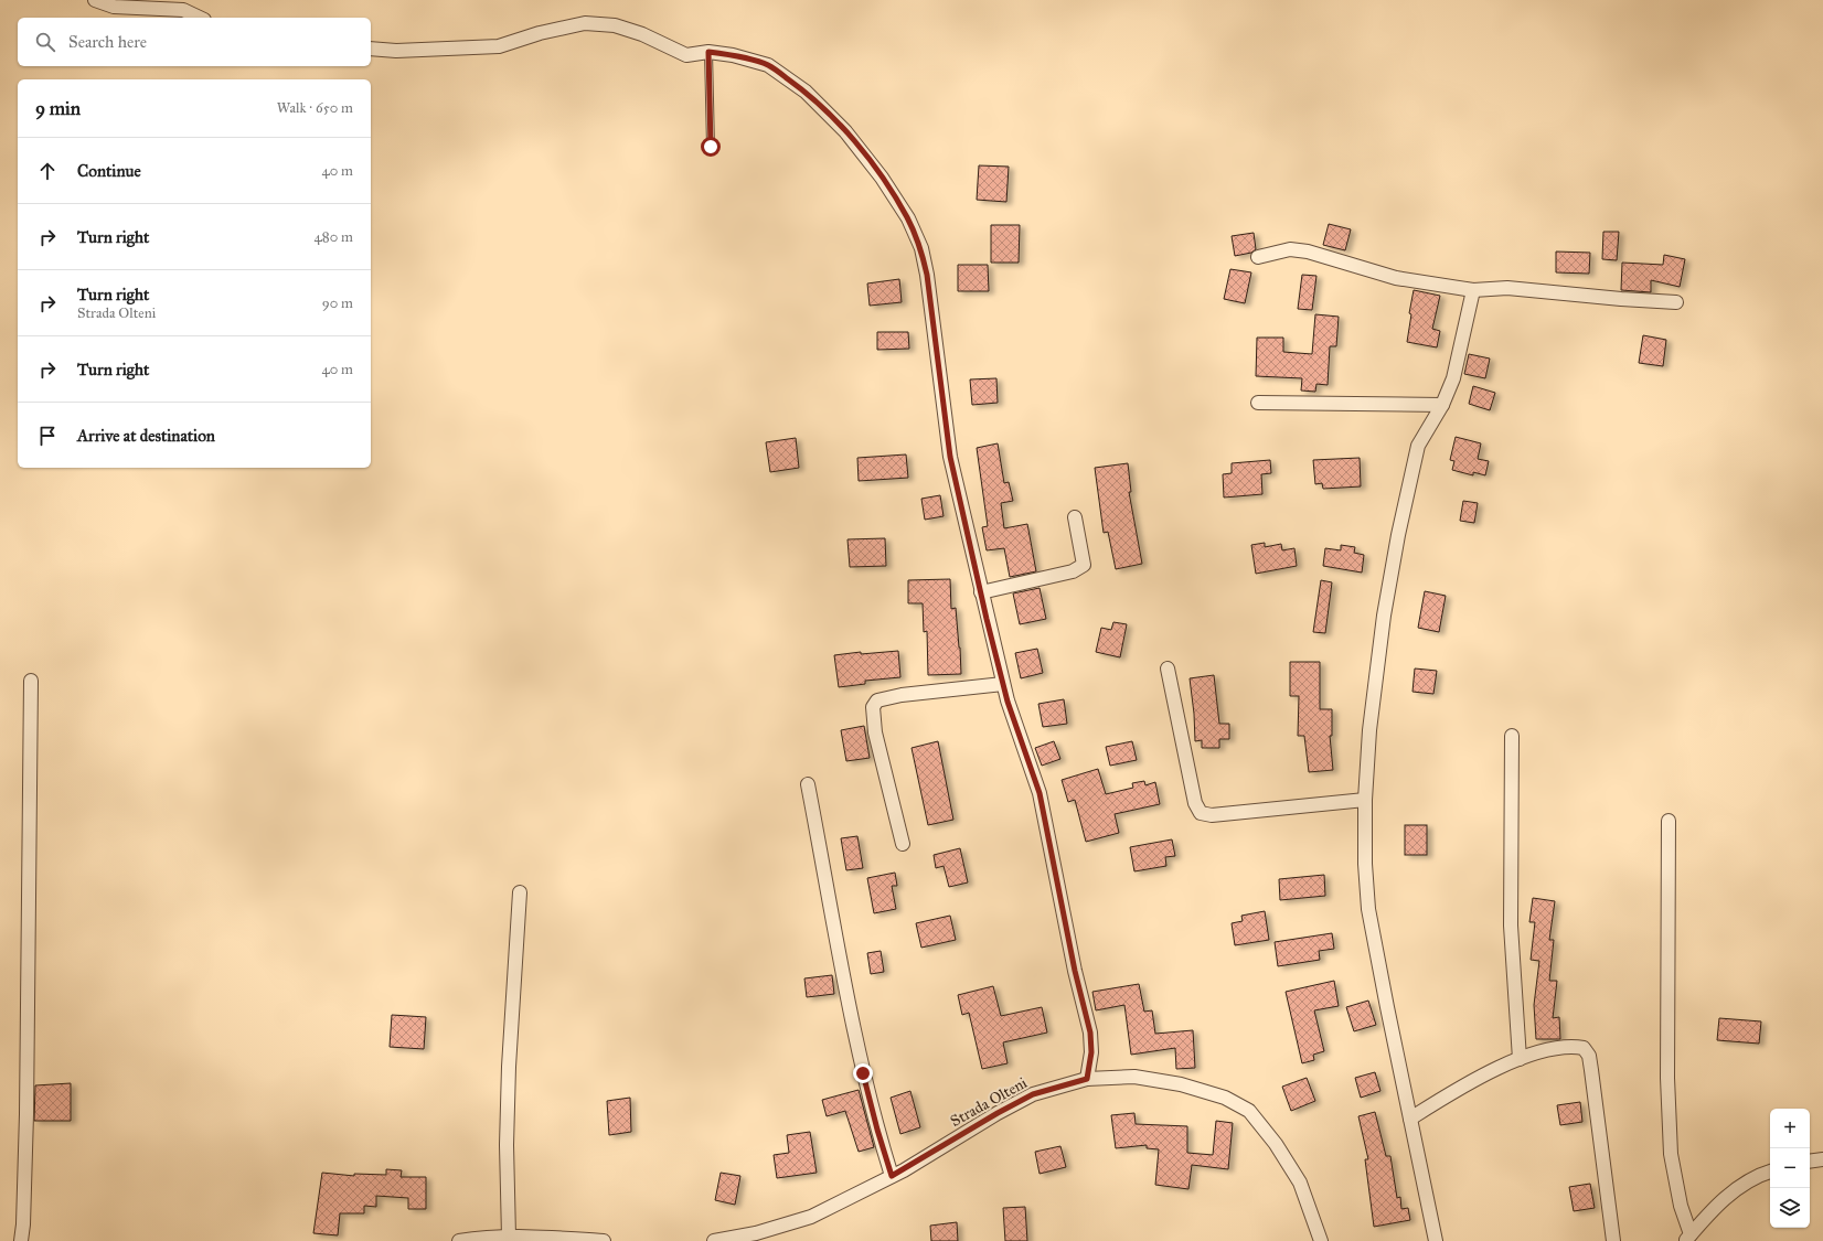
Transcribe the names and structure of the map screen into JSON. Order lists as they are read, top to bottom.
{
  "streets": {
    "street": ["Strada Olteni"]
  },
  "page": {
    "search": "Search here",
    "heading": ["9 min", "Walk · 650 m"],
    "list": [
      ["Continue", "40 m"],
      ["Turn right", "480 m"],
      ["Turn right", "Strada Olteni", "90 m"],
      ["Turn right", "40 m"],
      "Arrive at destination"
    ],
    "map_buttons": ["+", "−"]
  }
}
